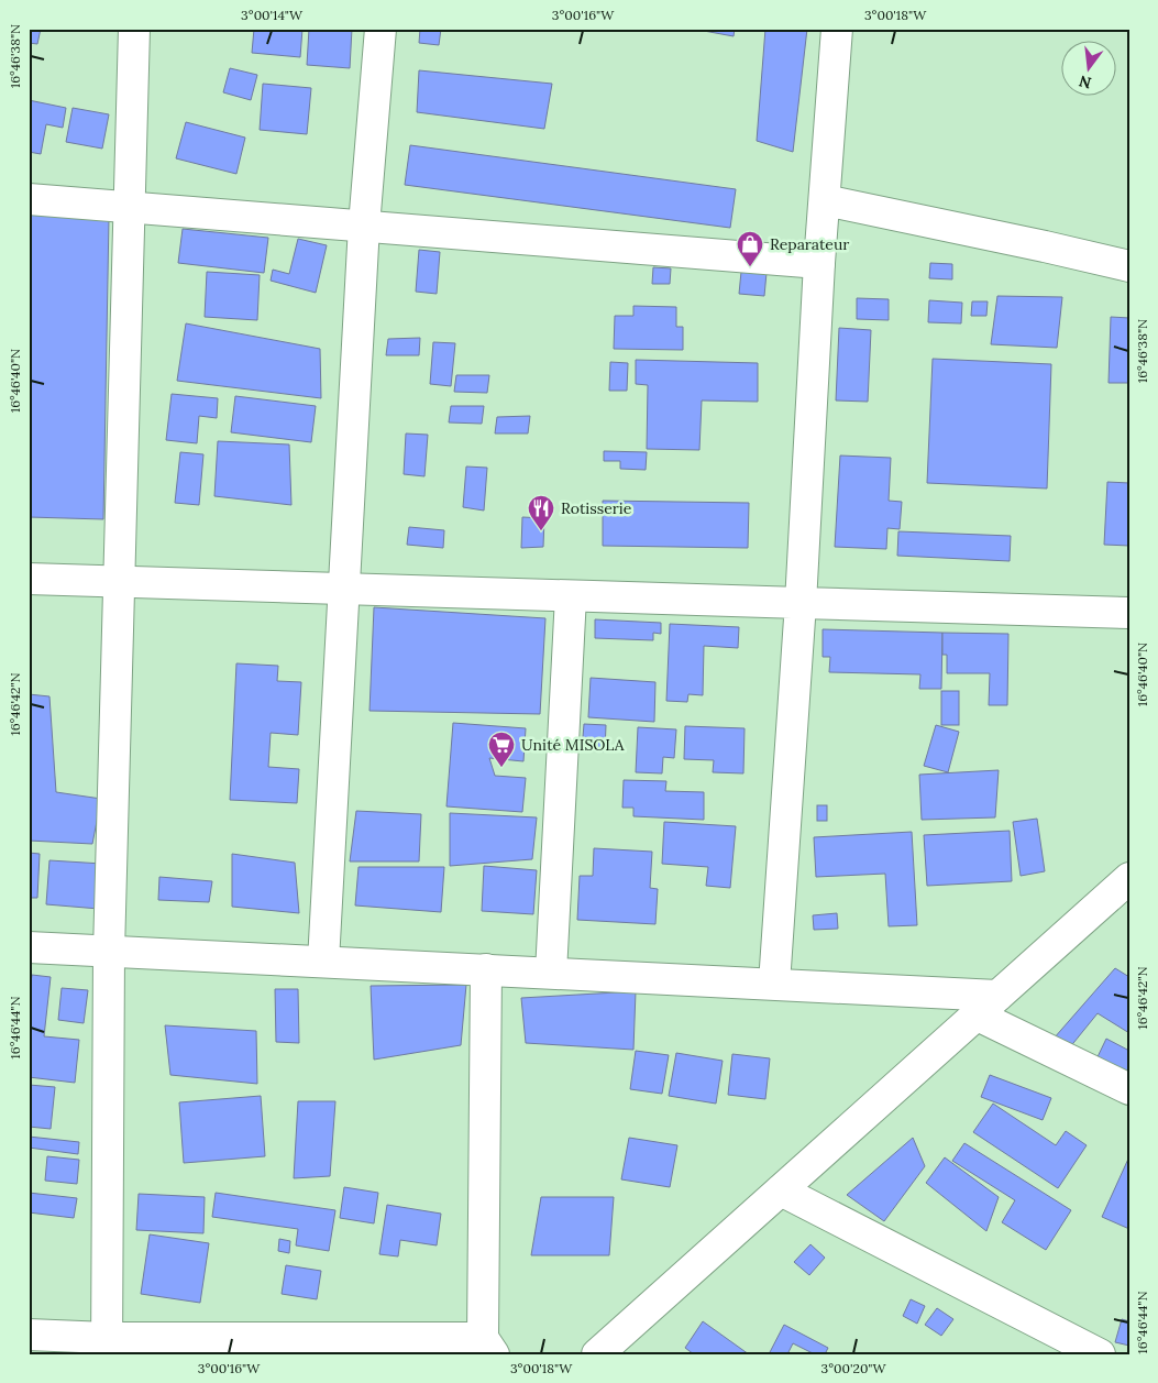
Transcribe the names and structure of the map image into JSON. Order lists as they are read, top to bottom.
{
  "places": {
    "shop": ["Reparateur"],
    "restaurant": ["Rotisserie"],
    "supermarket": ["Unité MISOLA"]
  },
  "north": "bottom",
  "coordinates": [
    "3°00'14\"W",
    "3°00'16\"W",
    "3°00'18\"W",
    "16°46'38\"N",
    "16°46'40\"N",
    "16°46'42\"N",
    "16°46'44\"N",
    "3°00'20\"W"
  ]
}
